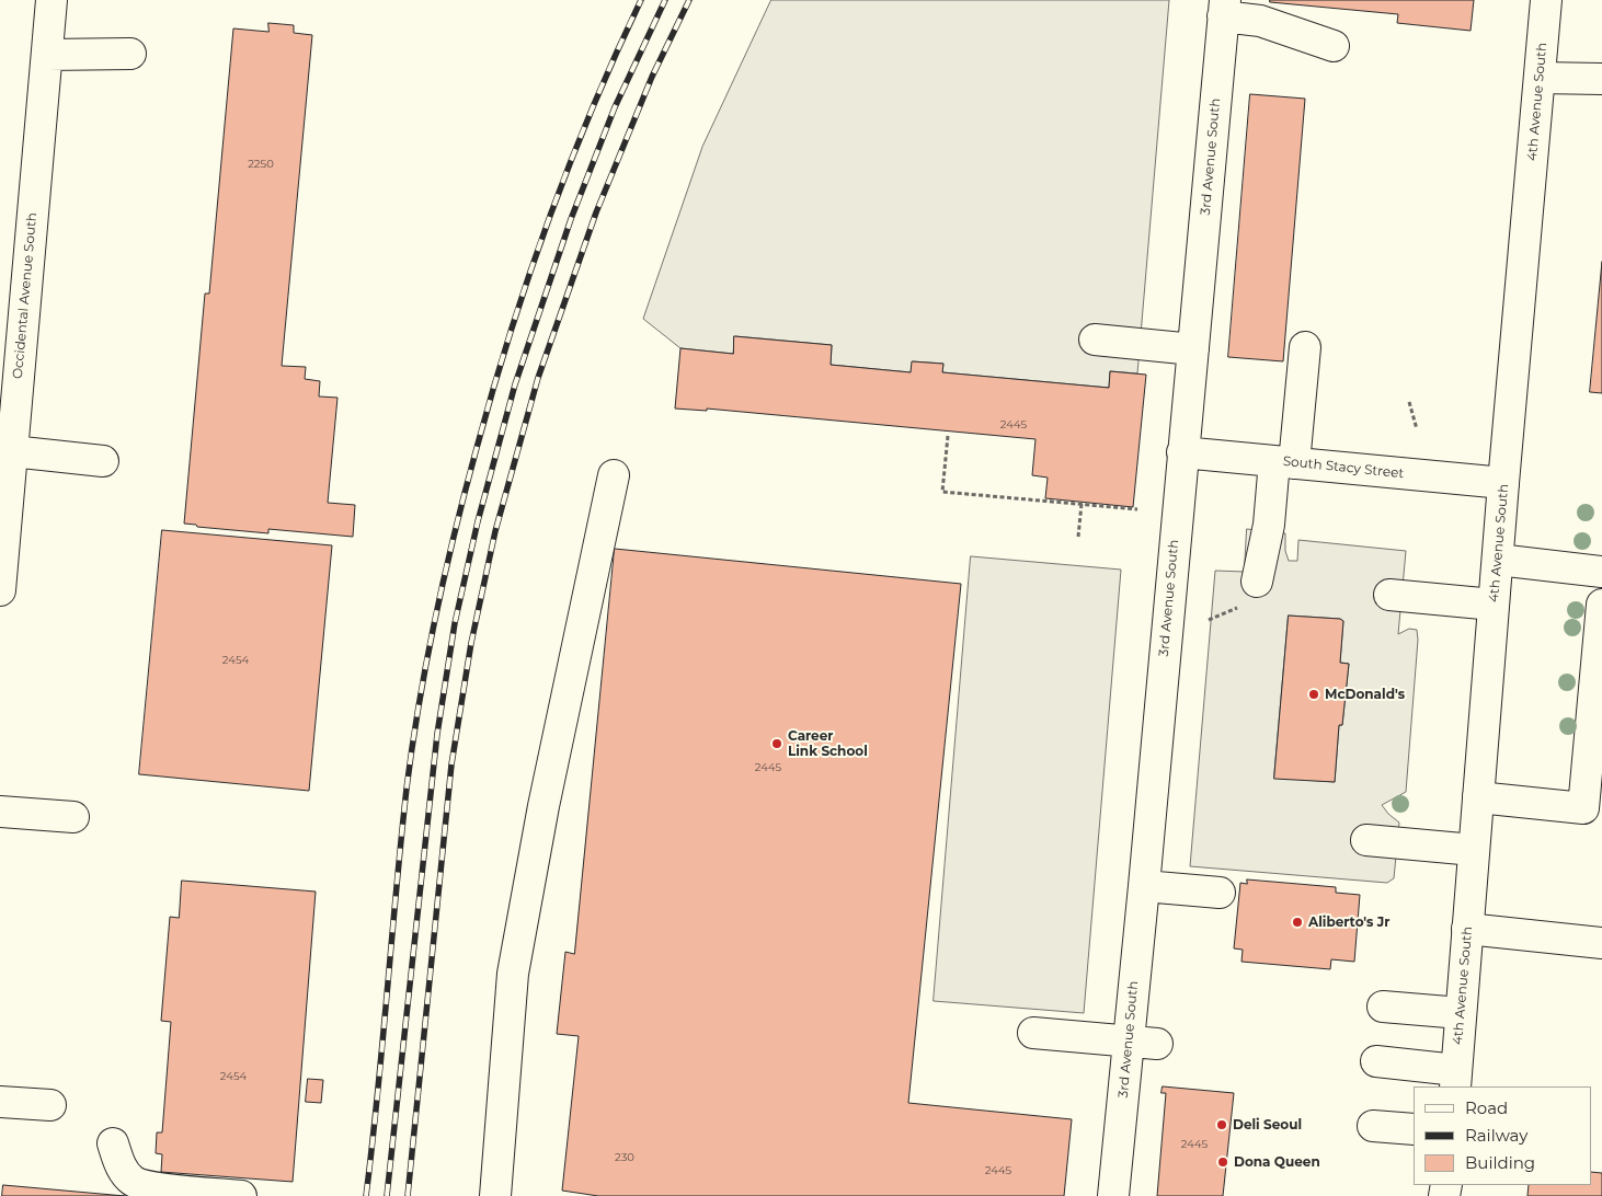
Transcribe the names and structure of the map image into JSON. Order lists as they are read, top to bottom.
{
  "streets": {
    "street": [
      "4th Avenue South",
      "3rd Avenue South",
      "Occidental Avenue South",
      "South Stacy Street"
    ]
  },
  "crossings": [
    ["4th Avenue South", "South Stacy Street"],
    ["3rd Avenue South", "South Stacy Street"]
  ],
  "places": [
    "McDonald's",
    "Career Link School",
    "Aliberto's Jr",
    "Deli Seoul",
    "Dona Queen"
  ],
  "house_numbers": [
    "2250",
    "2445",
    "2454",
    "2445",
    "2454",
    "2445",
    "230",
    "2445"
  ],
  "legend": ["Road", "Railway", "Building"]
}
